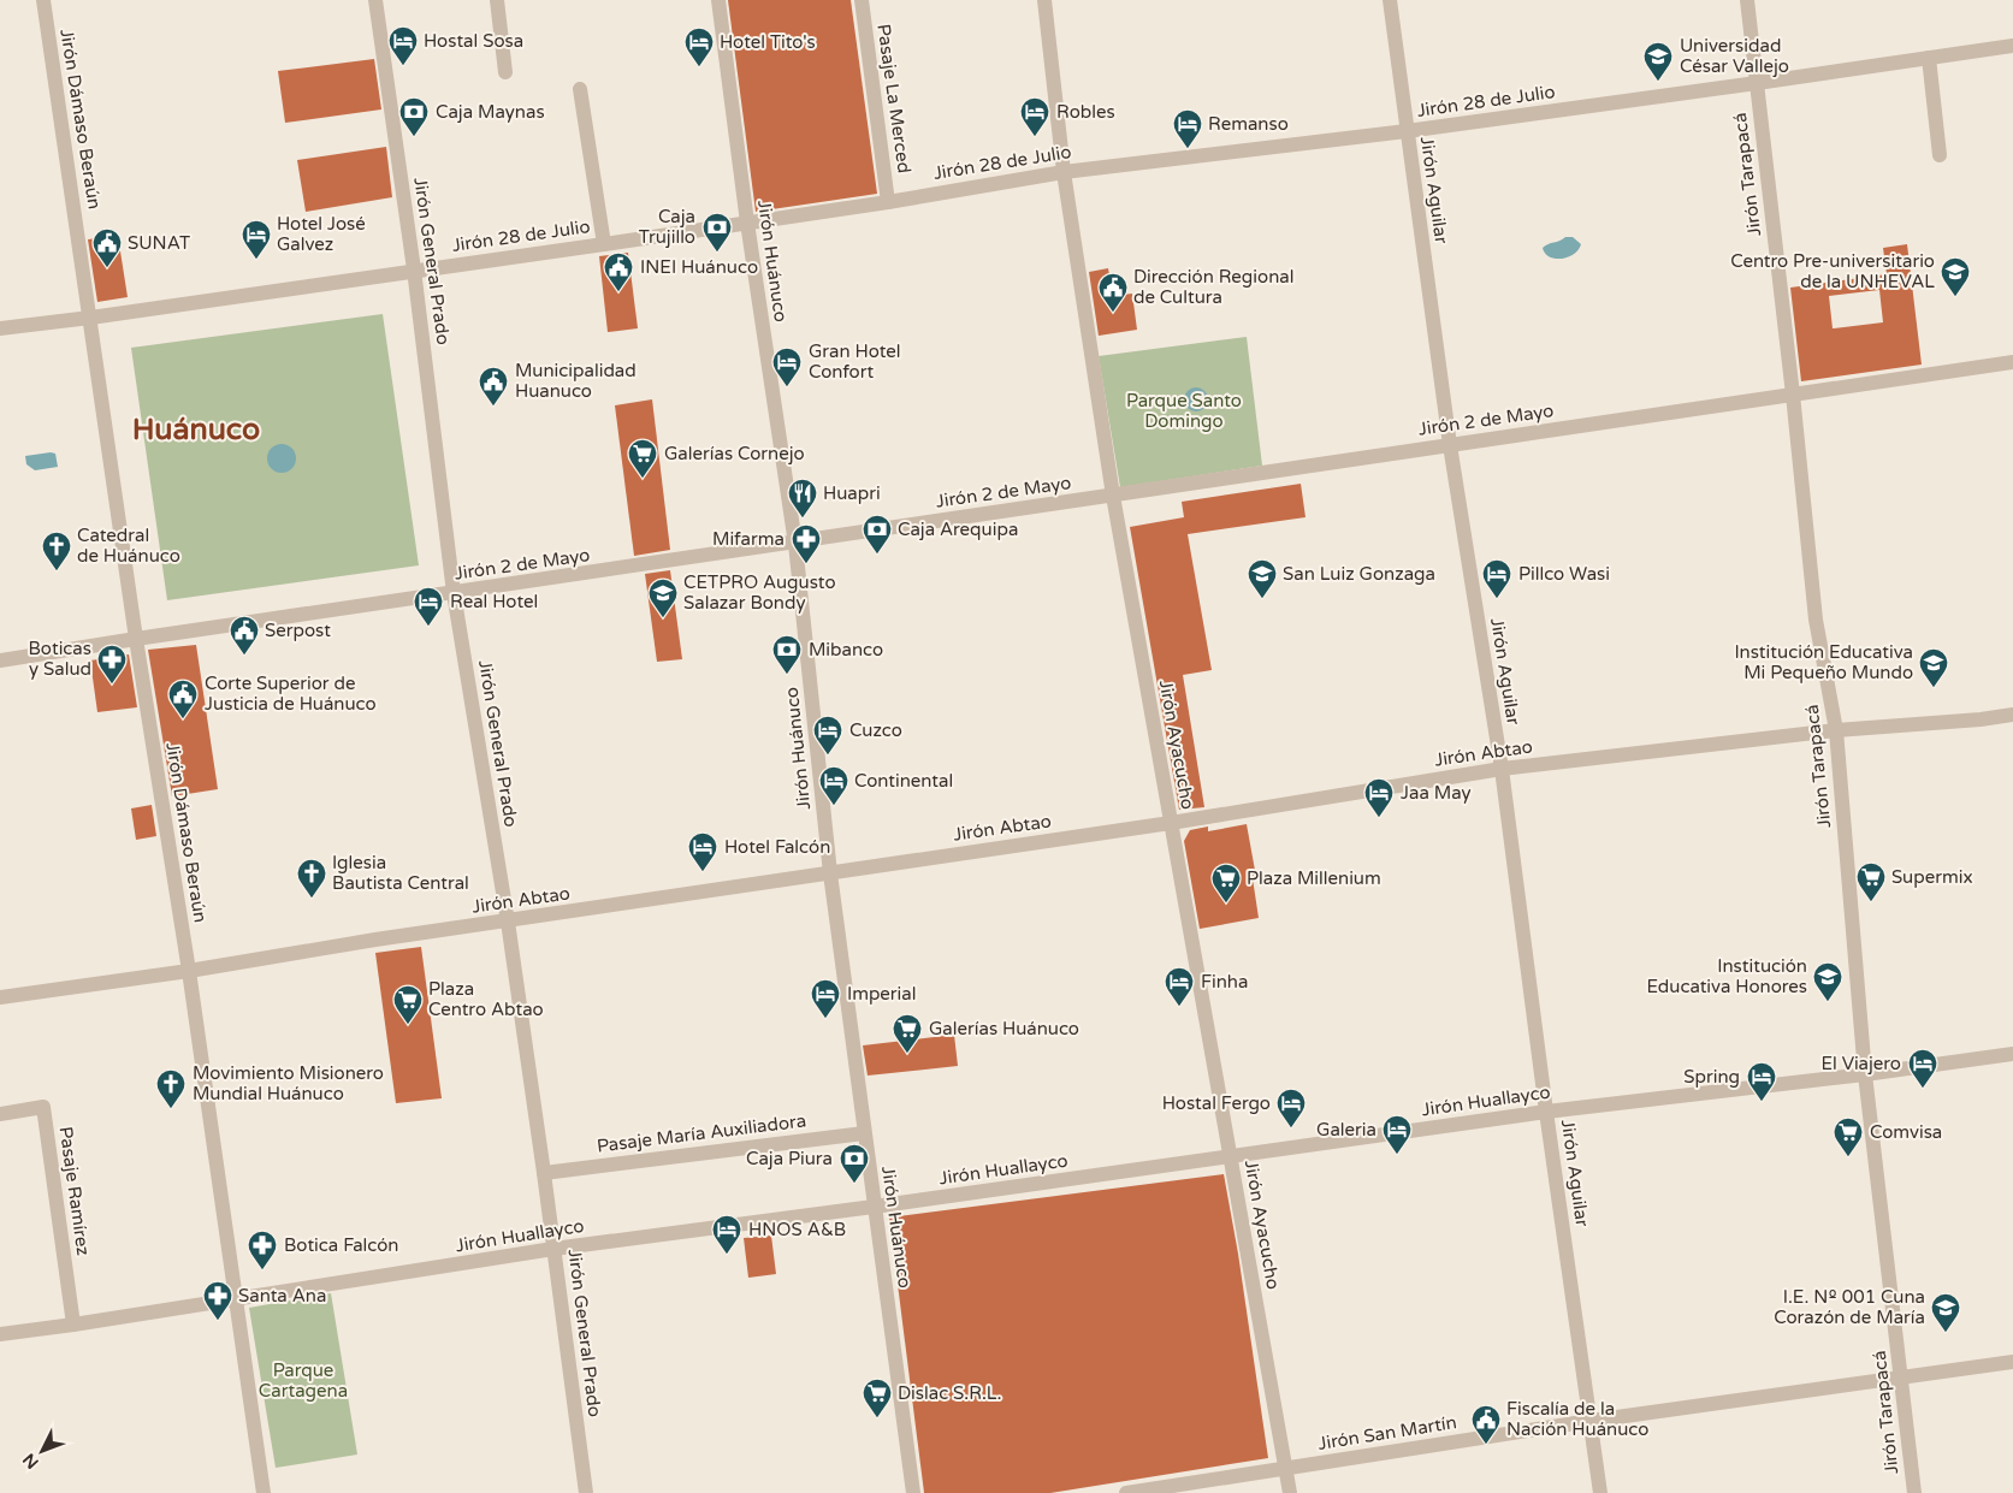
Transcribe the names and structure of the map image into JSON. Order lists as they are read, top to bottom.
{
  "streets": {
    "street": [
      "Pasaje La Merced",
      "Jirón 28 de Julio",
      "Jirón Dámaso Beraún",
      "Jirón Tarapacá",
      "Jirón Aguilar",
      "Jirón General Prado",
      "Jirón Huánuco",
      "Jirón 2 de Mayo",
      "Jirón Ayacucho",
      "Jirón Abtao",
      "Jirón Huallayco",
      "Pasaje María Auxiliadora",
      "Pasaje Ramírez",
      "Jirón San Martín"
    ]
  },
  "crossings": [
    ["Pasaje La Merced", "Jirón 28 de Julio"],
    ["Jirón 28 de Julio", "Jirón Dámaso Beraún"],
    ["Jirón 28 de Julio", "Jirón Tarapacá"],
    ["Jirón 28 de Julio", "Jirón Aguilar"],
    ["Jirón 28 de Julio", "Jirón General Prado"],
    ["Jirón 28 de Julio", "Jirón Huánuco"],
    ["Jirón 28 de Julio", "Jirón Ayacucho"],
    ["Jirón Dámaso Beraún", "Jirón 2 de Mayo"],
    ["Jirón Dámaso Beraún", "Jirón Abtao"],
    ["Jirón Dámaso Beraún", "Jirón Huallayco"],
    ["Jirón Tarapacá", "Jirón 2 de Mayo"],
    ["Jirón Tarapacá", "Jirón Abtao"],
    ["Jirón Tarapacá", "Jirón Huallayco"],
    ["Jirón Tarapacá", "Jirón San Martín"],
    ["Jirón Aguilar", "Jirón 2 de Mayo"],
    ["Jirón Aguilar", "Jirón Abtao"],
    ["Jirón Aguilar", "Jirón Huallayco"],
    ["Jirón Aguilar", "Jirón San Martín"],
    ["Jirón General Prado", "Jirón 2 de Mayo"],
    ["Jirón General Prado", "Jirón Abtao"],
    ["Jirón General Prado", "Jirón Huallayco"],
    ["Jirón General Prado", "Pasaje María Auxiliadora"],
    ["Jirón Huánuco", "Jirón 2 de Mayo"],
    ["Jirón Huánuco", "Jirón Abtao"],
    ["Jirón Huánuco", "Jirón Huallayco"],
    ["Jirón Huánuco", "Pasaje María Auxiliadora"],
    ["Jirón 2 de Mayo", "Jirón Ayacucho"],
    ["Jirón Ayacucho", "Jirón Abtao"],
    ["Jirón Ayacucho", "Jirón Huallayco"],
    ["Jirón Ayacucho", "Jirón San Martín"],
    ["Jirón Huallayco", "Pasaje Ramírez"]
  ],
  "districts": ["Huánuco"],
  "parks": ["Parque Santo Domingo", "Parque Cartagena"],
  "places": {
    "hotel": [
      "Hostal Sosa",
      "Hotel Tito's",
      "Robles",
      "Remanso",
      "Hotel José Galvez",
      "Gran Hotel Confort",
      "Pillco Wasi",
      "Real Hotel",
      "Cuzco",
      "Continental",
      "Jaa May",
      "Hotel Falcón",
      "Finha",
      "Imperial",
      "El Viajero",
      "Spring",
      "Hostal Fergo",
      "Galeria",
      "HNOS A&B"
    ],
    "school or university": [
      "Universidad César Vallejo",
      "Centro Pre-universitario de la UNHEVAL",
      "San Luiz Gonzaga",
      "CETPRO Augusto Salazar Bondy",
      "Institución Educativa Mi Pequeño Mundo",
      "Institución Educativa Honores",
      "I.E. Nº 001 Cuna Corazón de María"
    ],
    "bank": [
      "Caja Maynas",
      "Caja Trujillo",
      "Caja Arequipa",
      "Mibanco",
      "Caja Piura"
    ],
    "public building": [
      "SUNAT",
      "INEI Huánuco",
      "Dirección Regional de Cultura",
      "Municipalidad Huanuco",
      "Serpost",
      "Corte Superior de Justicia de Huánuco",
      "Fiscalía de la Nación Huánuco"
    ],
    "supermarket": [
      "Galerías Cornejo",
      "Supermix",
      "Plaza Millenium",
      "Plaza Centro Abtao",
      "Galerías Huánuco",
      "Comvisa",
      "Dislac S.R.L."
    ],
    "restaurant": ["Huapri"],
    "pharmacy": [
      "Mifarma",
      "Boticas y Salud",
      "Botica Falcón",
      "Santa Ana"
    ],
    "church": ["Catedral de Huánuco", "Iglesia Bautista Central", "Movimiento Misionero Mundial Huánuco"]
  },
  "north": "bottom left"
}
